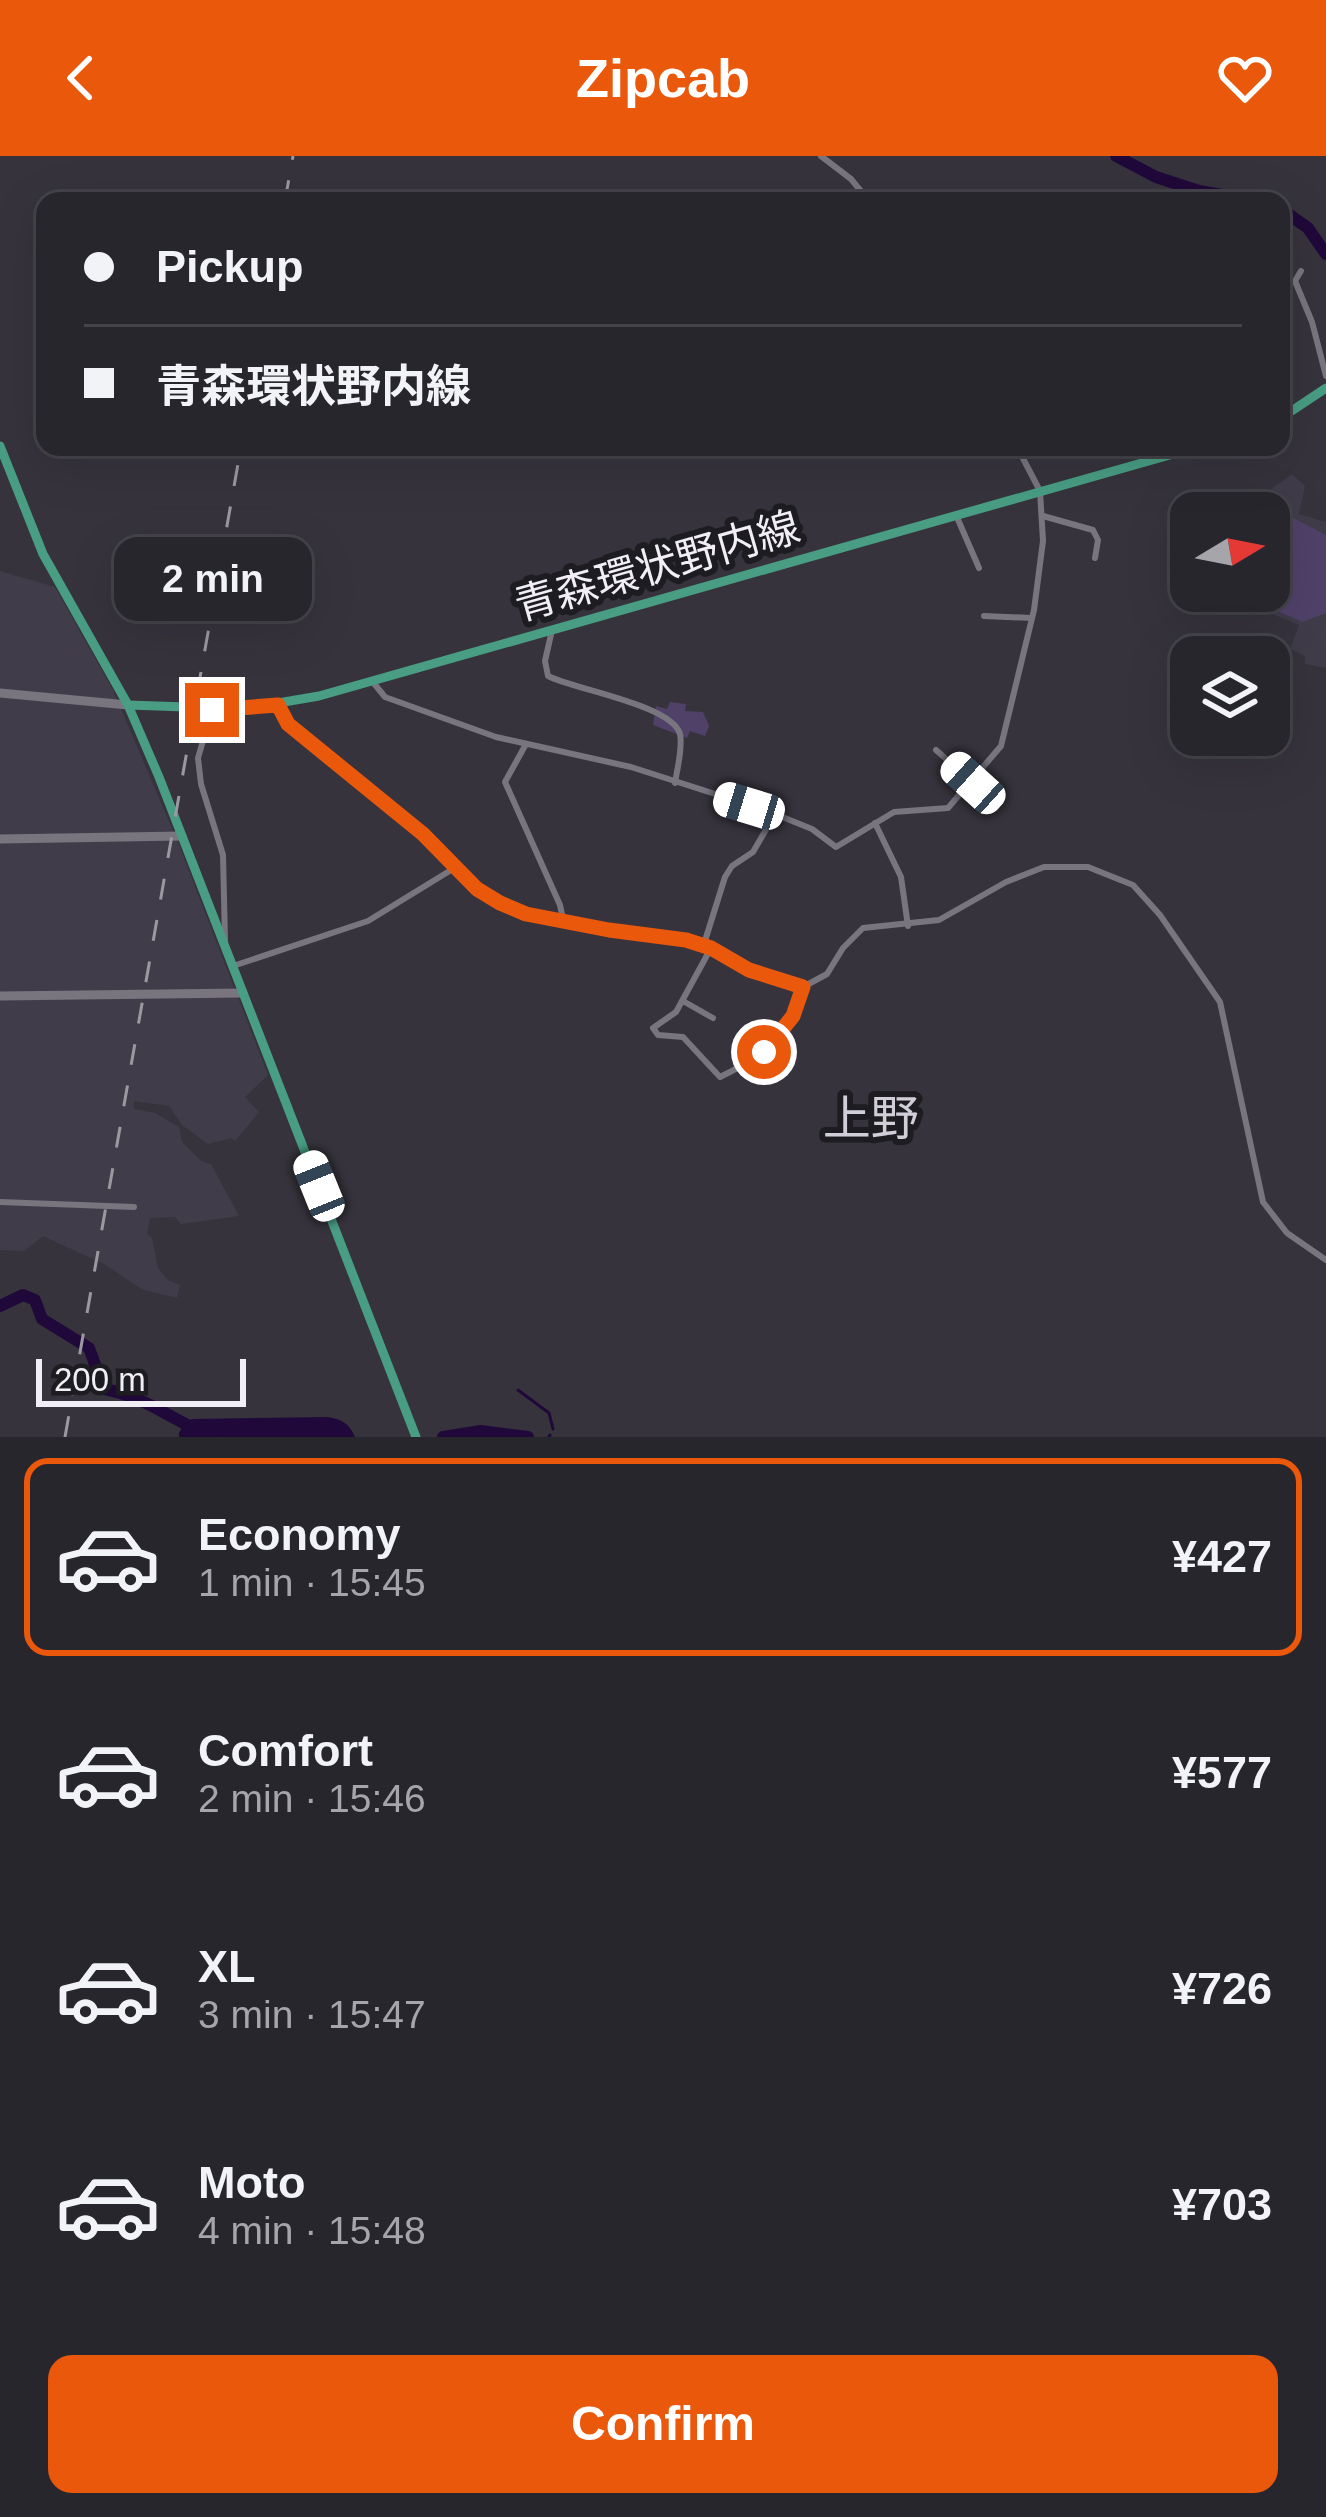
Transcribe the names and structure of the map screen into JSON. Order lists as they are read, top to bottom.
{
  "streets": {
    "main road": ["青森環状野内線"]
  },
  "districts": ["上野"],
  "scale_bar": "200 m",
  "north": "right",
  "page": {
    "header": "Zipcab",
    "banner": ["Pickup", "青森環状野内線"],
    "bubble": "2 min",
    "scale": "200 m",
    "list": [
      {
        "name": "Economy",
        "note": "1 min · 15:45",
        "value": "¥427"
      },
      {
        "name": "Comfort",
        "note": "2 min · 15:46",
        "value": "¥577"
      },
      {
        "name": "XL",
        "note": "3 min · 15:47",
        "value": "¥726"
      },
      {
        "name": "Moto",
        "note": "4 min · 15:48",
        "value": "¥703"
      }
    ],
    "buttons": "Confirm"
  }
}
